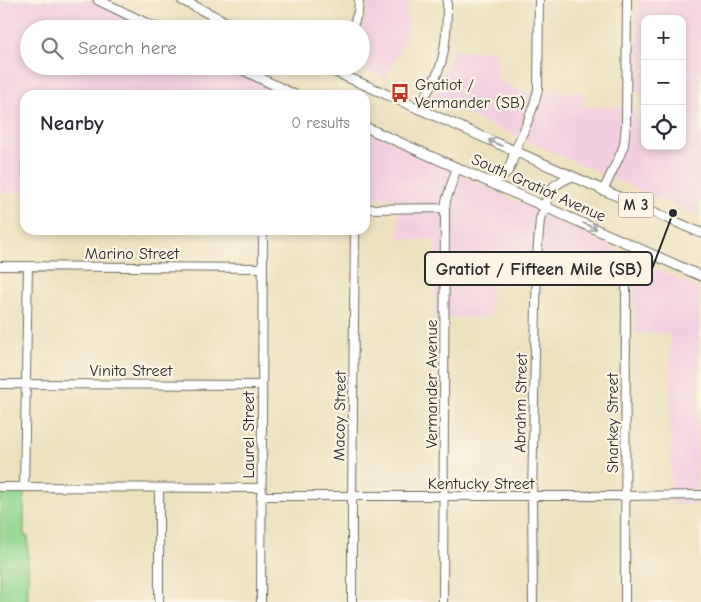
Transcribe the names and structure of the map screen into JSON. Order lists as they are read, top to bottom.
{
  "streets": {
    "main road": ["South Gratiot Avenue", "M 3"],
    "street": [
      "Marino Street",
      "Vinita Street",
      "Vermander Avenue",
      "Abrahm Street",
      "Macoy Street",
      "Sharkey Street",
      "Laurel Street",
      "Kentucky Street"
    ]
  },
  "crossings": [
    ["South Gratiot Avenue", "Vermander Avenue"],
    ["South Gratiot Avenue", "Abrahm Street"],
    ["South Gratiot Avenue", "Sharkey Street"],
    ["Marino Street", "Laurel Street"],
    ["Vinita Street", "Laurel Street"],
    ["Vermander Avenue", "Kentucky Street"],
    ["Abrahm Street", "Kentucky Street"],
    ["Macoy Street", "Kentucky Street"],
    ["Sharkey Street", "Kentucky Street"],
    ["Laurel Street", "Kentucky Street"]
  ],
  "places": {
    "bus stop": ["Gratiot / Vermander (SB)"],
    "other": ["Gratiot / Fifteen Mile (SB)"]
  },
  "page": {
    "map_buttons": ["+", "−"],
    "search": "Search here",
    "heading": ["Nearby", "0 results"]
  }
}
